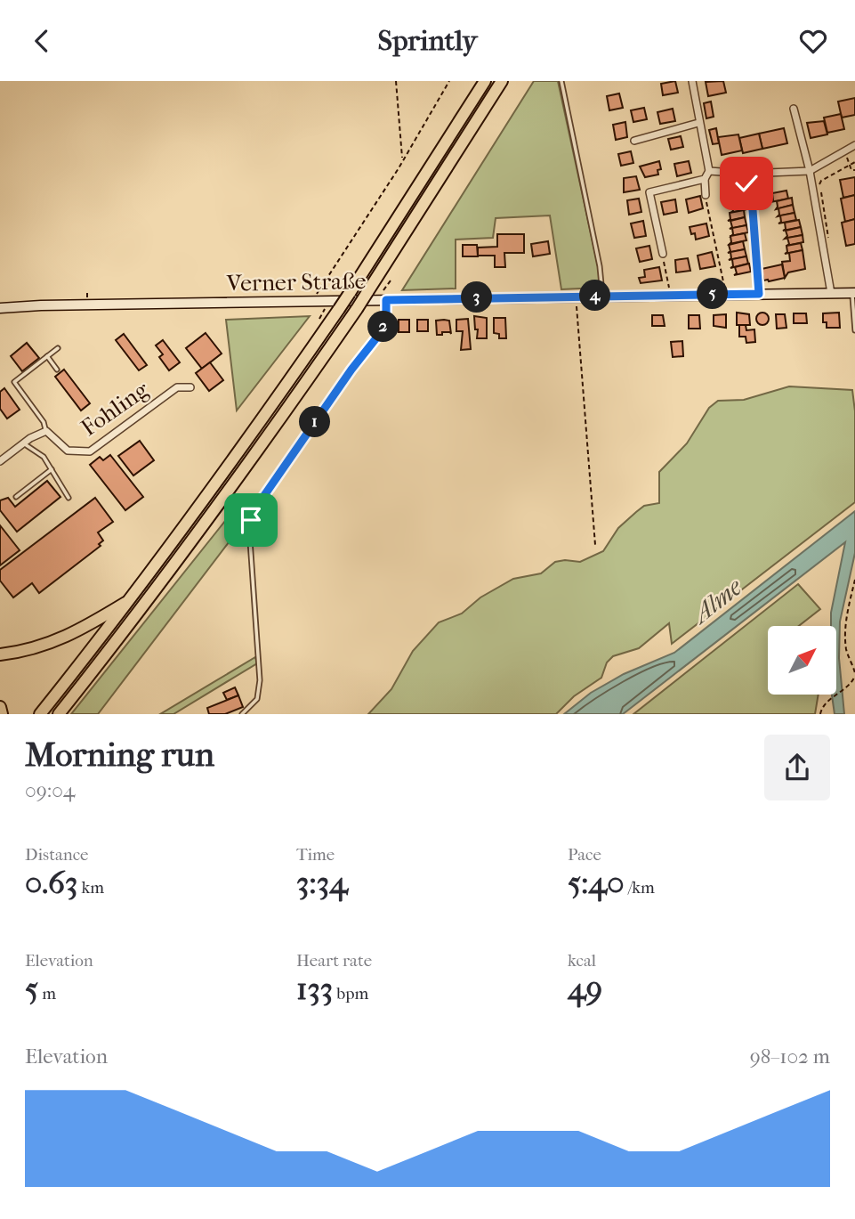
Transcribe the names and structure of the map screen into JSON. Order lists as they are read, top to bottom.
{
  "streets": {
    "main road": ["Verner Straße"],
    "street": ["Fohling"]
  },
  "water": ["Alme"],
  "north": "top right",
  "page": {
    "header": "Sprintly",
    "pins": [
      "5",
      "4",
      "3",
      "2",
      "1"
    ],
    "heading": ["Morning run", "09:04"],
    "stats": [
      ["Distance", "0.63 km"],
      ["Time", "3:34"],
      ["Pace", "5:40 /km"],
      ["Elevation", "5 m"],
      ["Heart rate", "133 bpm"],
      ["kcal", "49"]
    ],
    "chart": ["Elevation", "98–102 m"]
  }
}
